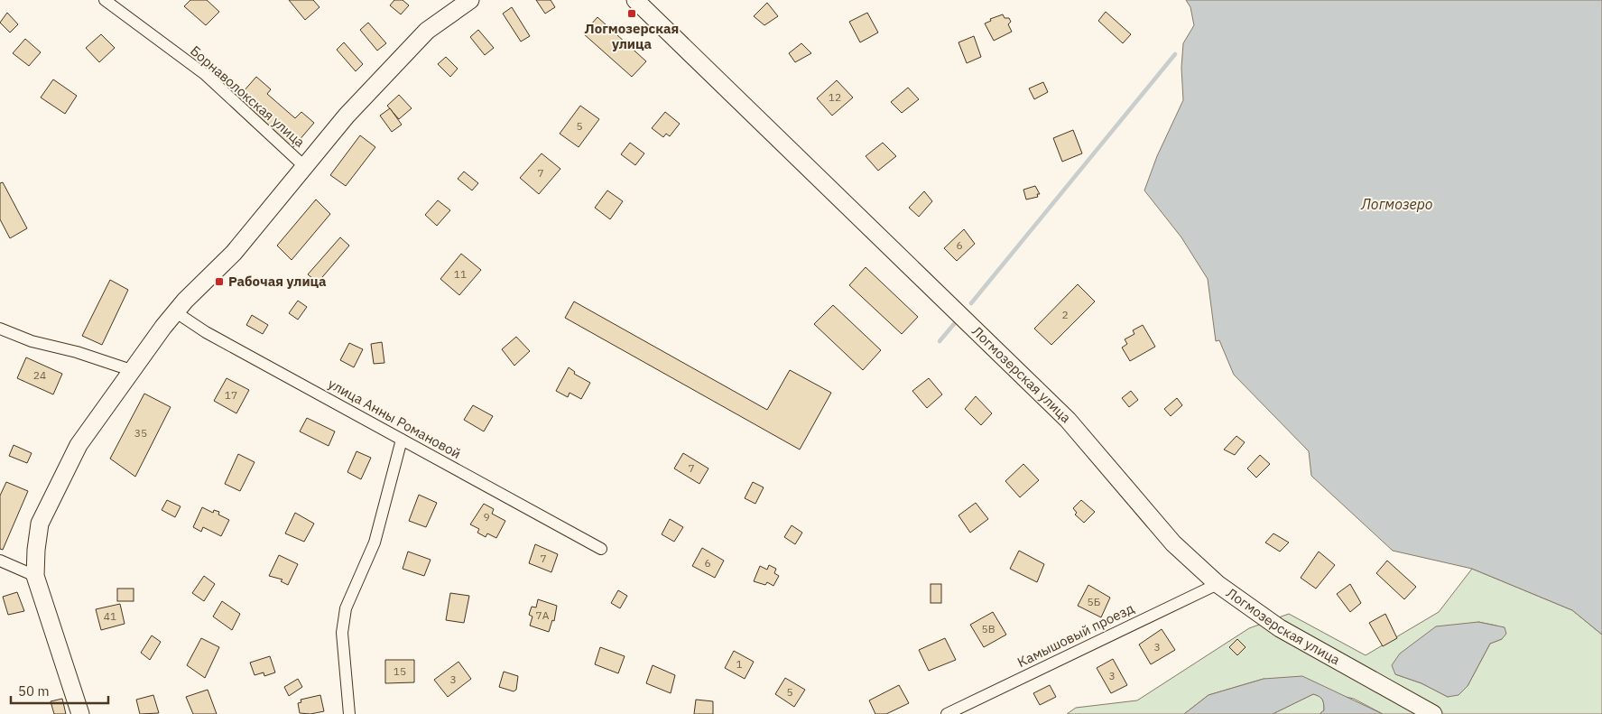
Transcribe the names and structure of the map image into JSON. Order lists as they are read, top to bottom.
{
  "streets": {
    "street": [
      "Борнаволокская улица",
      "Логмозерская улица",
      "улица Анны Романовой",
      "Камышовый проезд"
    ]
  },
  "crossings": [
    ["Логмозерская улица", "Камышовый проезд"]
  ],
  "water": ["Логмозеро"],
  "places": {
    "transit": ["Логмозерская улица", "Рабочая улица"]
  },
  "house_numbers": [
    "12",
    "5",
    "7",
    "6",
    "11",
    "2",
    "24",
    "17",
    "35",
    "7",
    "9",
    "7",
    "6",
    "5Б",
    "7А",
    "41",
    "5В",
    "3",
    "1",
    "15",
    "3",
    "3",
    "5"
  ],
  "scale_bar": "50 m"
}
